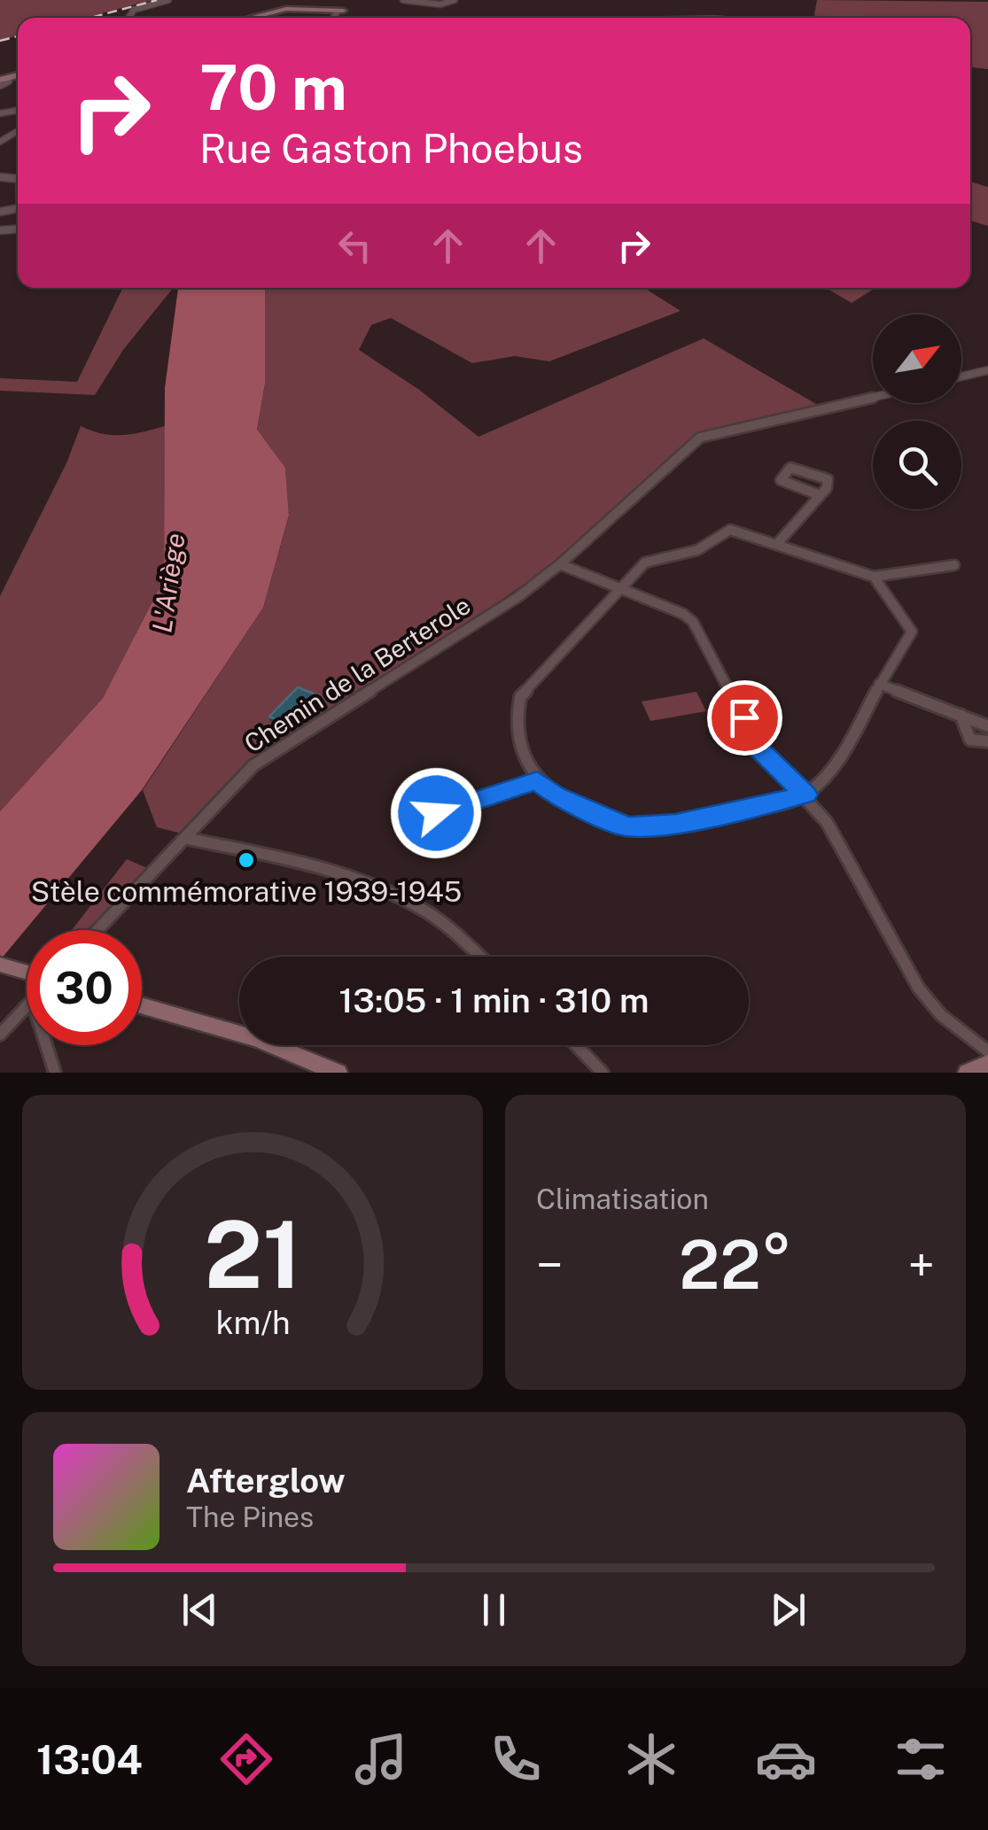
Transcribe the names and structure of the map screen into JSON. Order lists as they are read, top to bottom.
{
  "streets": {
    "street": ["Chemin de la Berterole"]
  },
  "water": ["L'Ariège"],
  "places": ["Stèle commémorative 1939-1945"],
  "north": "top right",
  "page": {
    "turn": ["70 m", "Rue Gaston Phoebus"],
    "limit": "30",
    "trip": "13:05 · 1 min · 310 m",
    "tile": "Climatisation",
    "heat": ["−", "22°", "+"],
    "song": ["Afterglow", "The Pines"],
    "tabs": "13:04",
    "gauge": ["21", "km/h"]
  }
}
